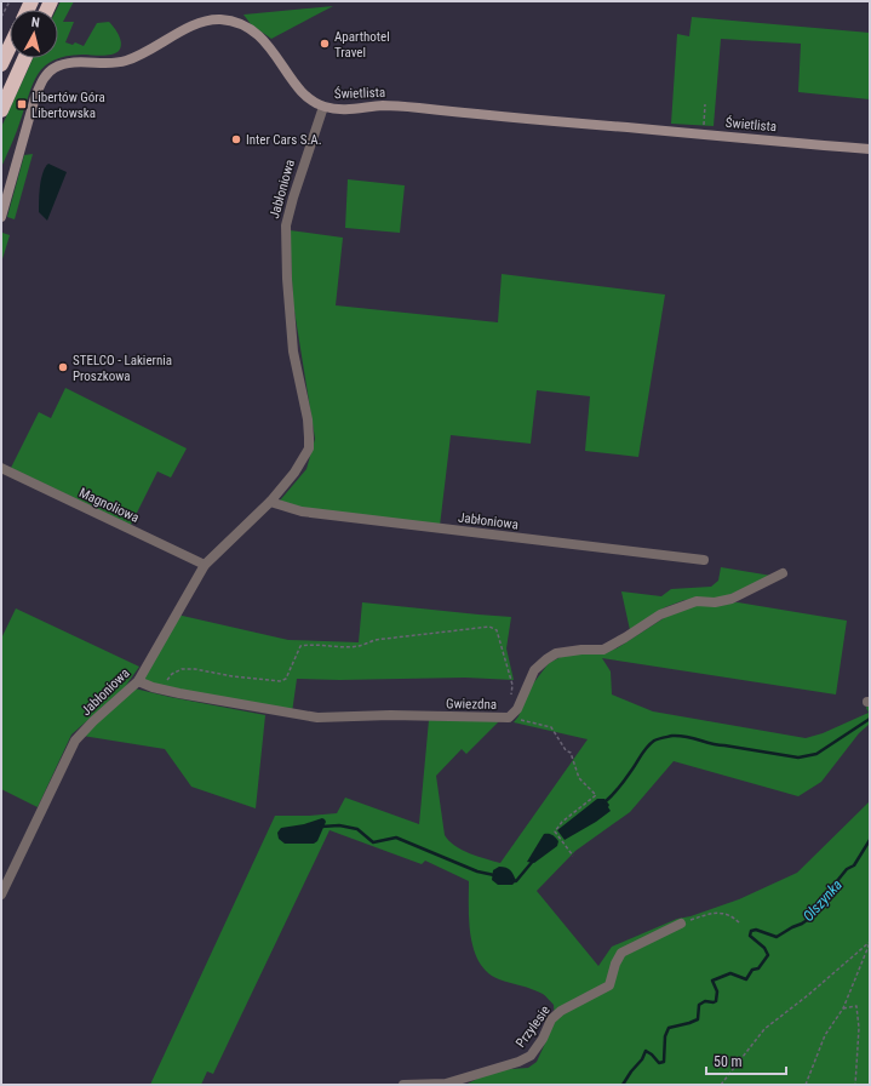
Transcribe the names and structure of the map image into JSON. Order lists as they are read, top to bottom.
{
  "streets": {
    "street": [
      "Świetlista",
      "Jabłoniowa",
      "Magnoliowa",
      "Gwiezdna",
      "Przylesie"
    ]
  },
  "crossings": [
    ["Świetlista", "Jabłoniowa"],
    ["Jabłoniowa", "Magnoliowa"],
    ["Jabłoniowa", "Gwiezdna"]
  ],
  "water": ["Olszynka"],
  "places": {
    "other": ["Aparthotel Travel", "Inter Cars S.A.", "STELCO - Lakiernia Proszkowa"],
    "transit": ["Libertów Góra Libertowska"]
  },
  "scale_bar": "50 m",
  "north": "top"
}
